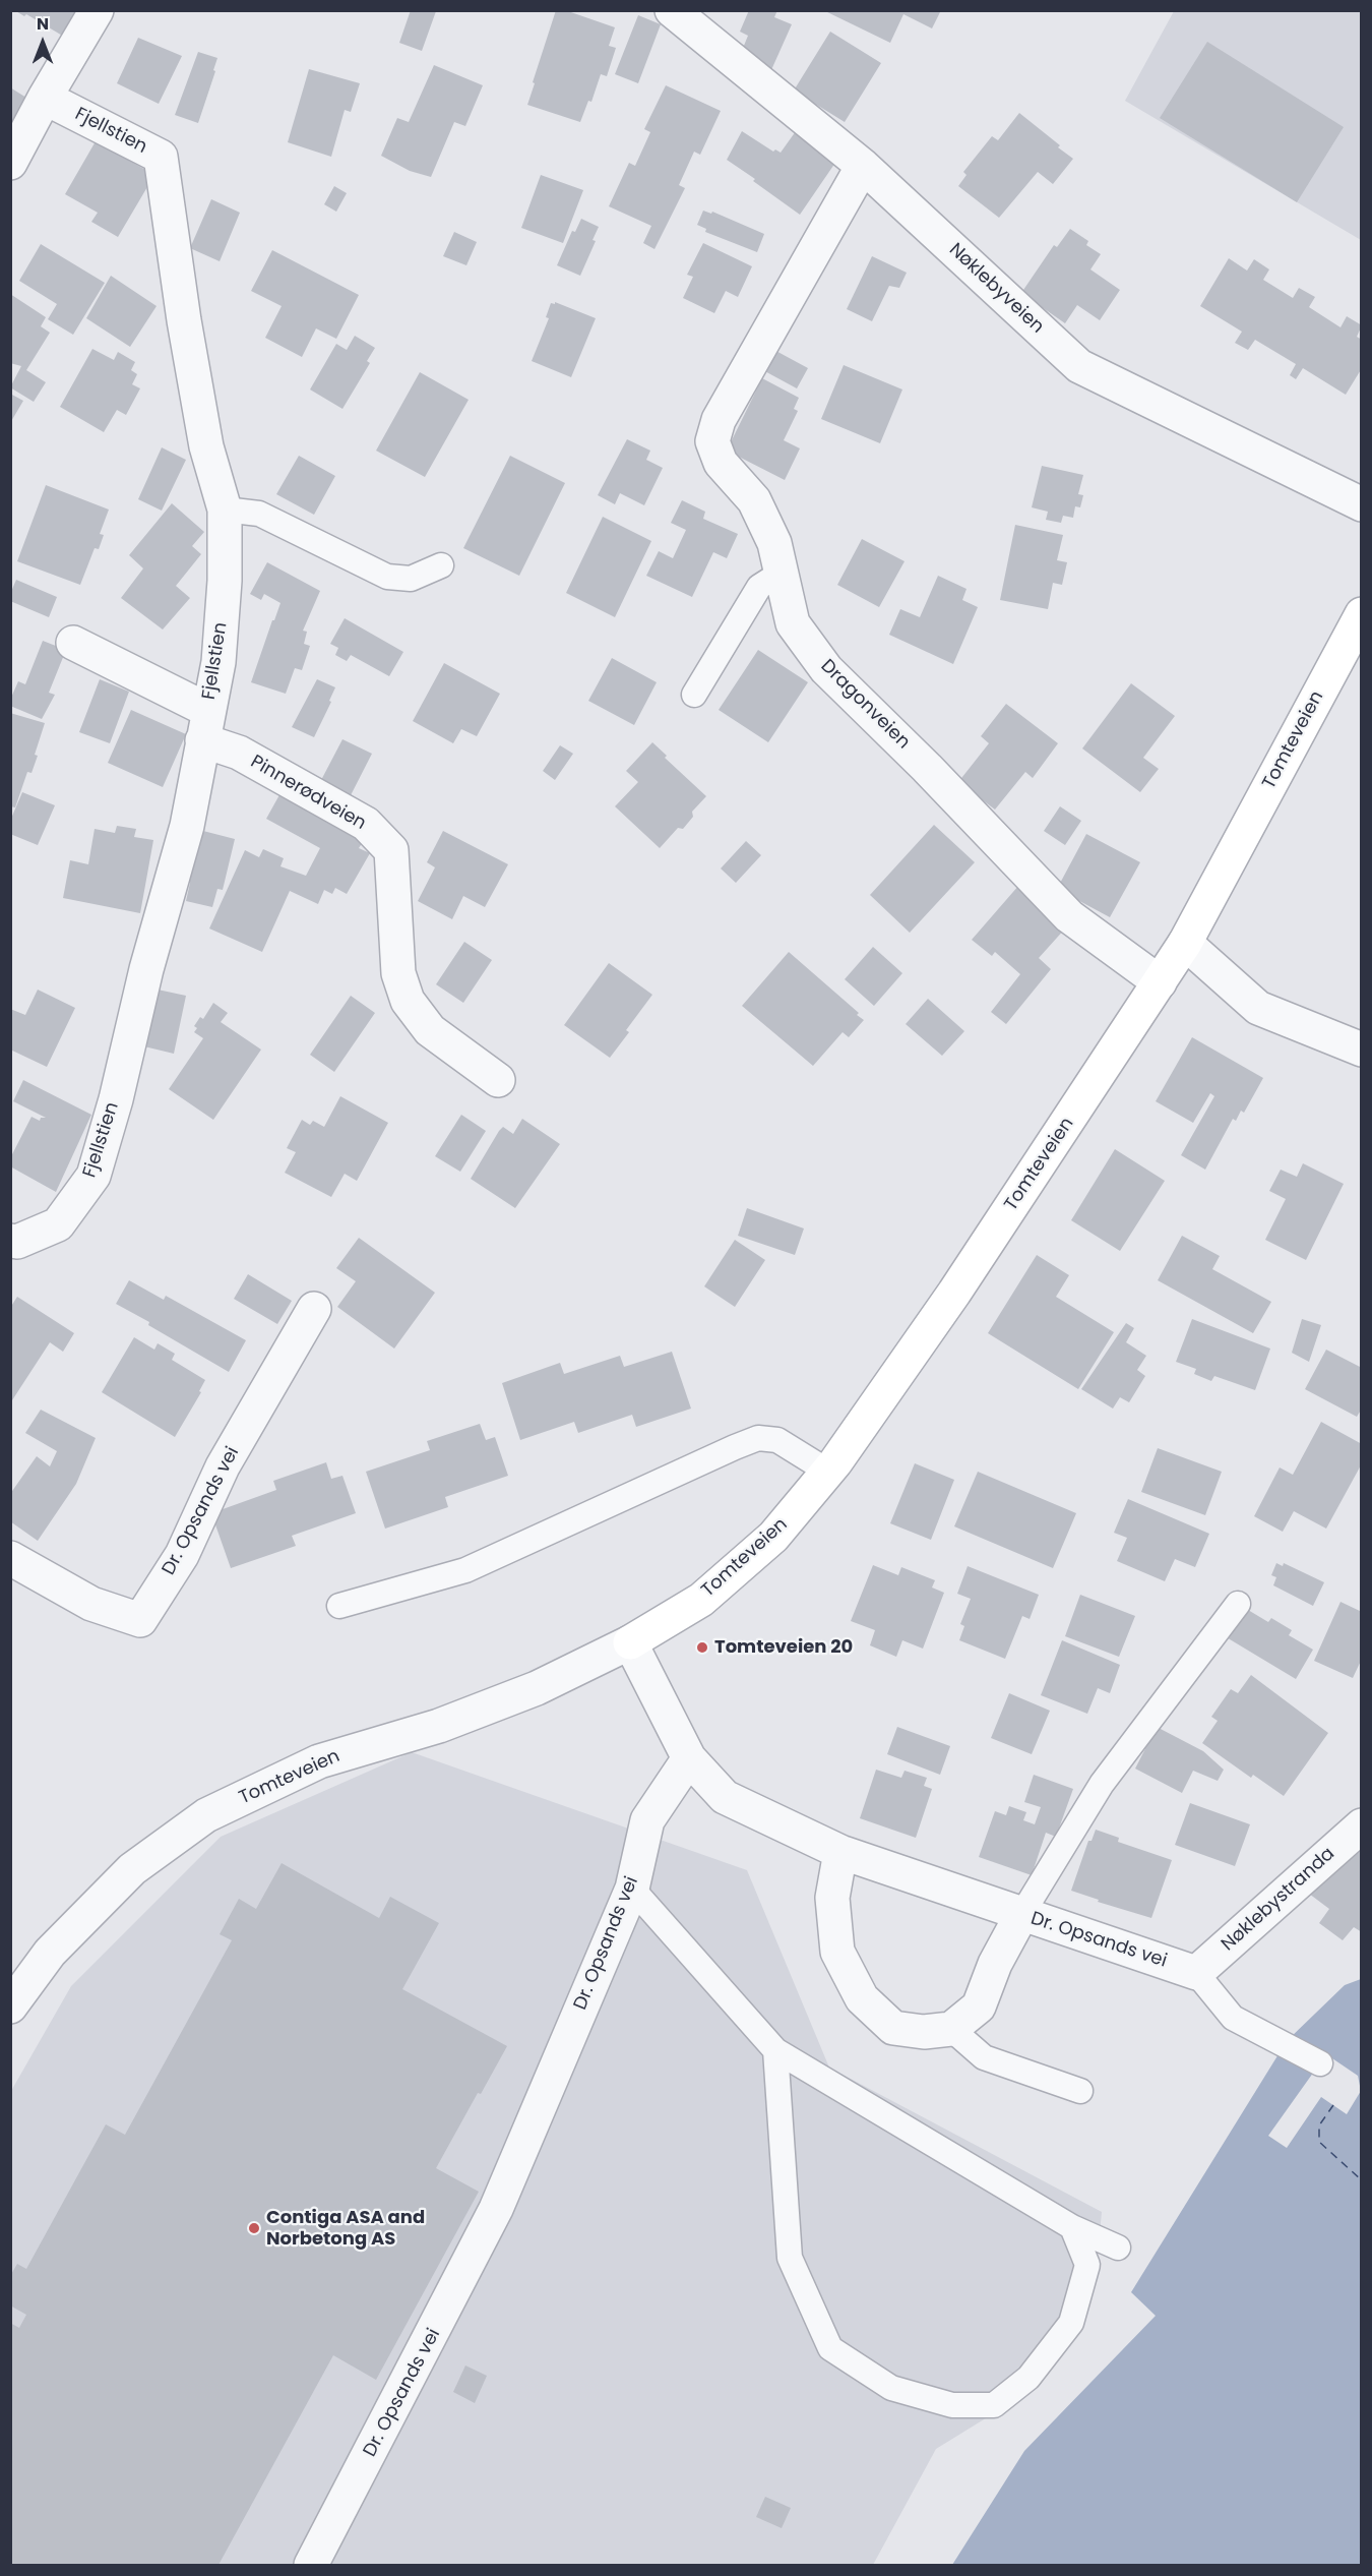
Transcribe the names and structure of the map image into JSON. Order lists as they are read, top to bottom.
{
  "streets": {
    "street": [
      "Fjellstien",
      "Nøklebyveien",
      "Dragonveien",
      "Tomteveien",
      "Pinnerødveien",
      "Dr. Opsands vei",
      "Nøklebystranda"
    ]
  },
  "crossings": [
    ["Fjellstien", "Pinnerødveien"],
    ["Nøklebyveien", "Dragonveien"],
    ["Dragonveien", "Tomteveien"],
    ["Dr. Opsands vei", "Nøklebystranda"]
  ],
  "places": ["Tomteveien 20", "Contiga ASA and Norbetong AS"],
  "north": "top"
}
